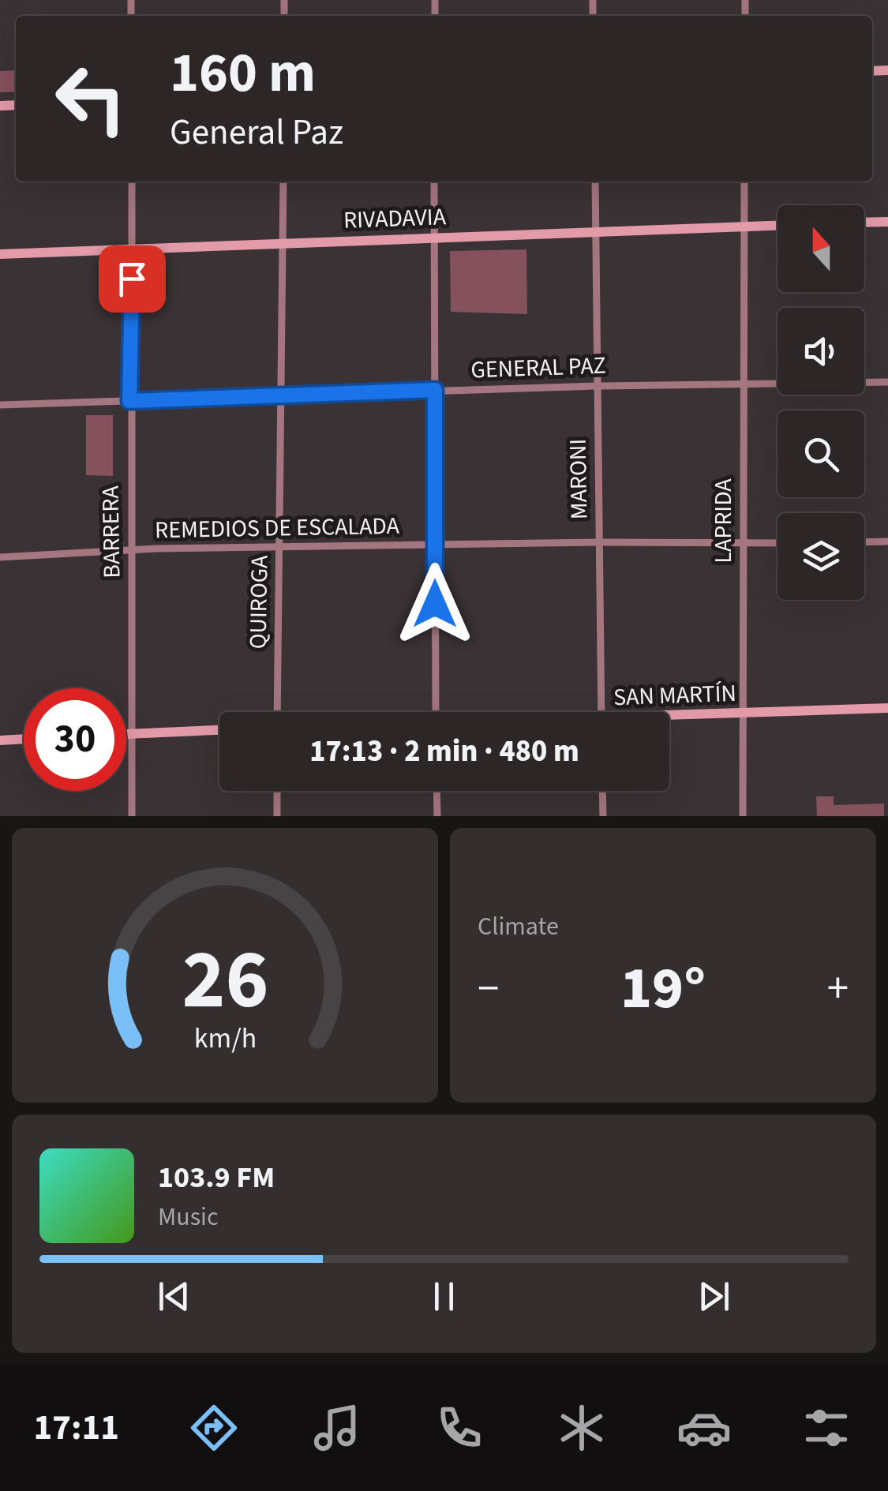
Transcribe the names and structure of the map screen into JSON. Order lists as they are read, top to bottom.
{
  "streets": {
    "main road": ["RIVADAVIA", "SAN MARTÍN"],
    "street": [
      "GENERAL PAZ",
      "MARONI",
      "LAPRIDA",
      "REMEDIOS DE ESCALADA",
      "BARRERA",
      "QUIROGA"
    ]
  },
  "crossings": [
    ["RIVADAVIA", "MARONI"],
    ["RIVADAVIA", "LAPRIDA"],
    ["RIVADAVIA", "BARRERA"],
    ["RIVADAVIA", "QUIROGA"],
    ["GENERAL PAZ", "MARONI"],
    ["GENERAL PAZ", "LAPRIDA"],
    ["GENERAL PAZ", "BARRERA"],
    ["GENERAL PAZ", "QUIROGA"],
    ["MARONI", "REMEDIOS DE ESCALADA"],
    ["LAPRIDA", "REMEDIOS DE ESCALADA"],
    ["LAPRIDA", "SAN MARTÍN"],
    ["REMEDIOS DE ESCALADA", "BARRERA"],
    ["REMEDIOS DE ESCALADA", "QUIROGA"]
  ],
  "north": "top",
  "page": {
    "turn": ["160 m", "General Paz"],
    "limit": "30",
    "trip": "17:13 · 2 min · 480 m",
    "tile": "Climate",
    "heat": ["−", "19°", "+"],
    "song": ["103.9 FM", "Music"],
    "tabs": "17:11",
    "gauge": ["26", "km/h"]
  }
}
